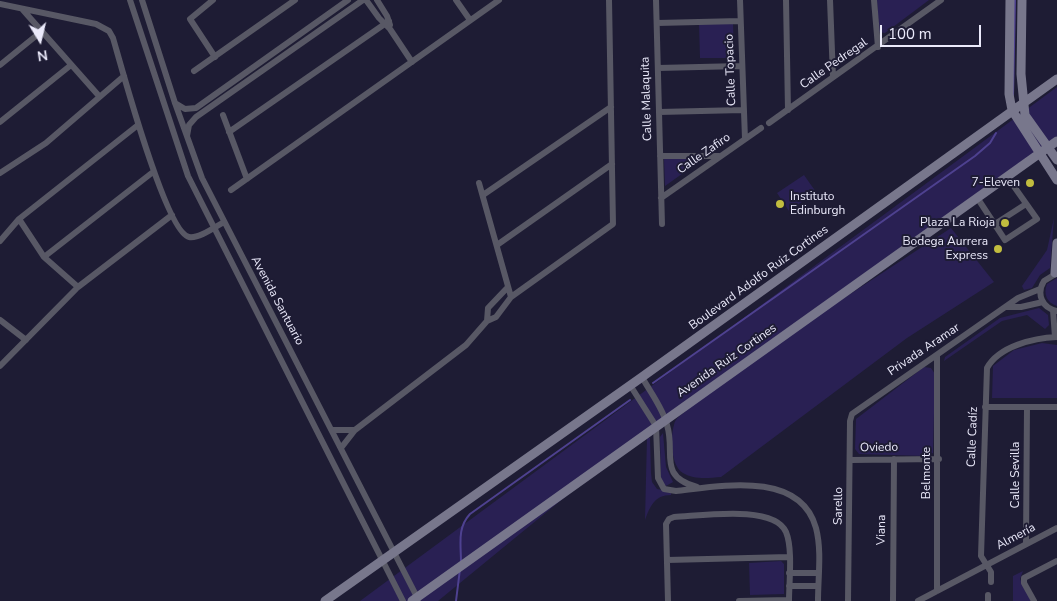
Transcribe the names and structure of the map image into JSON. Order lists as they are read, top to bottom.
{
  "streets": {
    "main road": ["Boulevard Adolfo Ruiz Cortines", "Avenida Ruiz Cortines"],
    "street": [
      "Calle Pedregal",
      "Calle Topacio",
      "Calle Malaquita",
      "Calle Zafiro",
      "Avenida Santuario",
      "Privada Aramar",
      "Calle Cadíz",
      "Oviedo",
      "Belmonte",
      "Calle Sevilla",
      "Sarello",
      "Viana",
      "Almería"
    ]
  },
  "crossings": [
    ["Calle Topacio", "Calle Zafiro"],
    ["Calle Malaquita", "Calle Zafiro"],
    ["Avenida Santuario", "Avenida Ruiz Cortines"],
    ["Privada Aramar", "Belmonte"],
    ["Privada Aramar", "Sarello"],
    ["Calle Cadíz", "Almería"],
    ["Oviedo", "Belmonte"],
    ["Oviedo", "Sarello"],
    ["Oviedo", "Viana"],
    ["Calle Sevilla", "Almería"]
  ],
  "places": [
    "7-Eleven",
    "Instituto Edinburgh",
    "Plaza La Rioja",
    "Bodega Aurrera Express"
  ],
  "scale_bar": "100 m",
  "north": "bottom"
}
